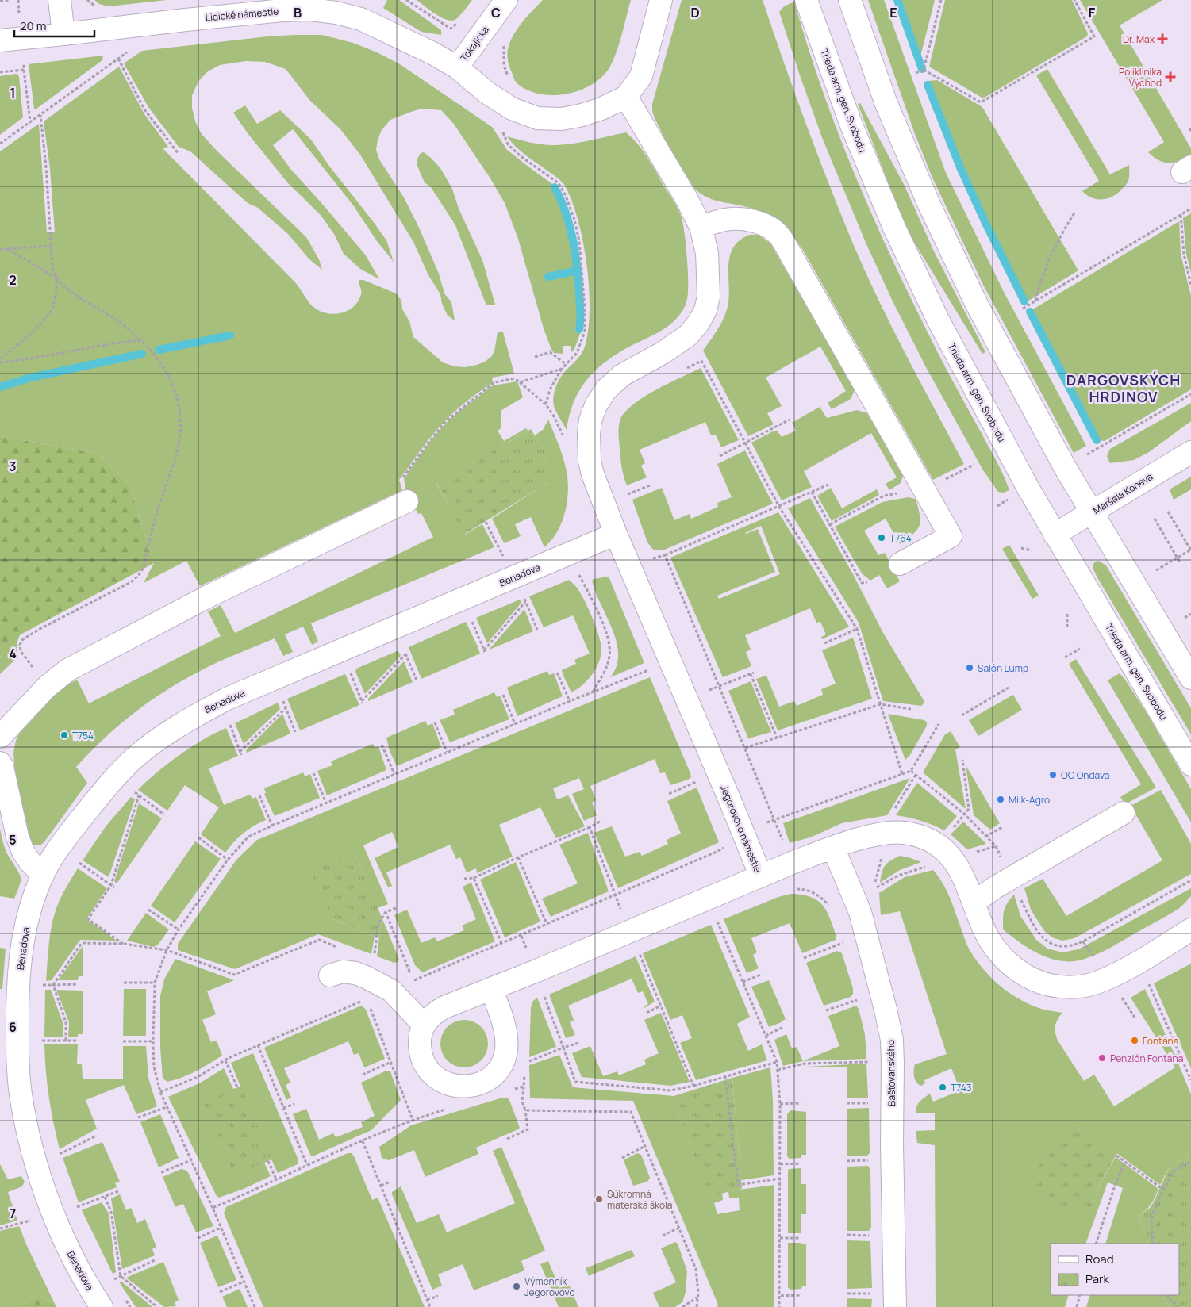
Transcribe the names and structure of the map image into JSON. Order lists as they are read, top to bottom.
{
  "streets": {
    "street": [
      "Lidické námestie",
      "Tokajícka",
      "Trieda arm. gen. Svobodu",
      "Maršala Koneva",
      "Benadova",
      "Jegorovovo námestie",
      "Bašťovanského"
    ]
  },
  "crossings": [
    ["Lidické námestie", "Tokajícka"],
    ["Trieda arm. gen. Svobodu", "Maršala Koneva"],
    ["Benadova", "Jegorovovo námestie"]
  ],
  "districts": ["DARGOVSKÝCH HRDINOV"],
  "places": {
    "health": ["Dr. Max", "Poliklinika Východ"],
    "other": [
      "T764",
      "Salón Lump",
      "T754",
      "OC Ondava",
      "Milk-Agro",
      "Fontána",
      "Penzión Fontána",
      "T743",
      "Súkromná materská škola",
      "Výmenník Jegorovovo"
    ]
  },
  "legend": ["Road", "Park"],
  "scale_bar": "20 m",
  "grid": {
    "columns": [
      "B",
      "C",
      "D",
      "E",
      "F"
    ],
    "rows": [
      "1",
      "2",
      "3",
      "4",
      "5",
      "6",
      "7"
    ]
  }
}
